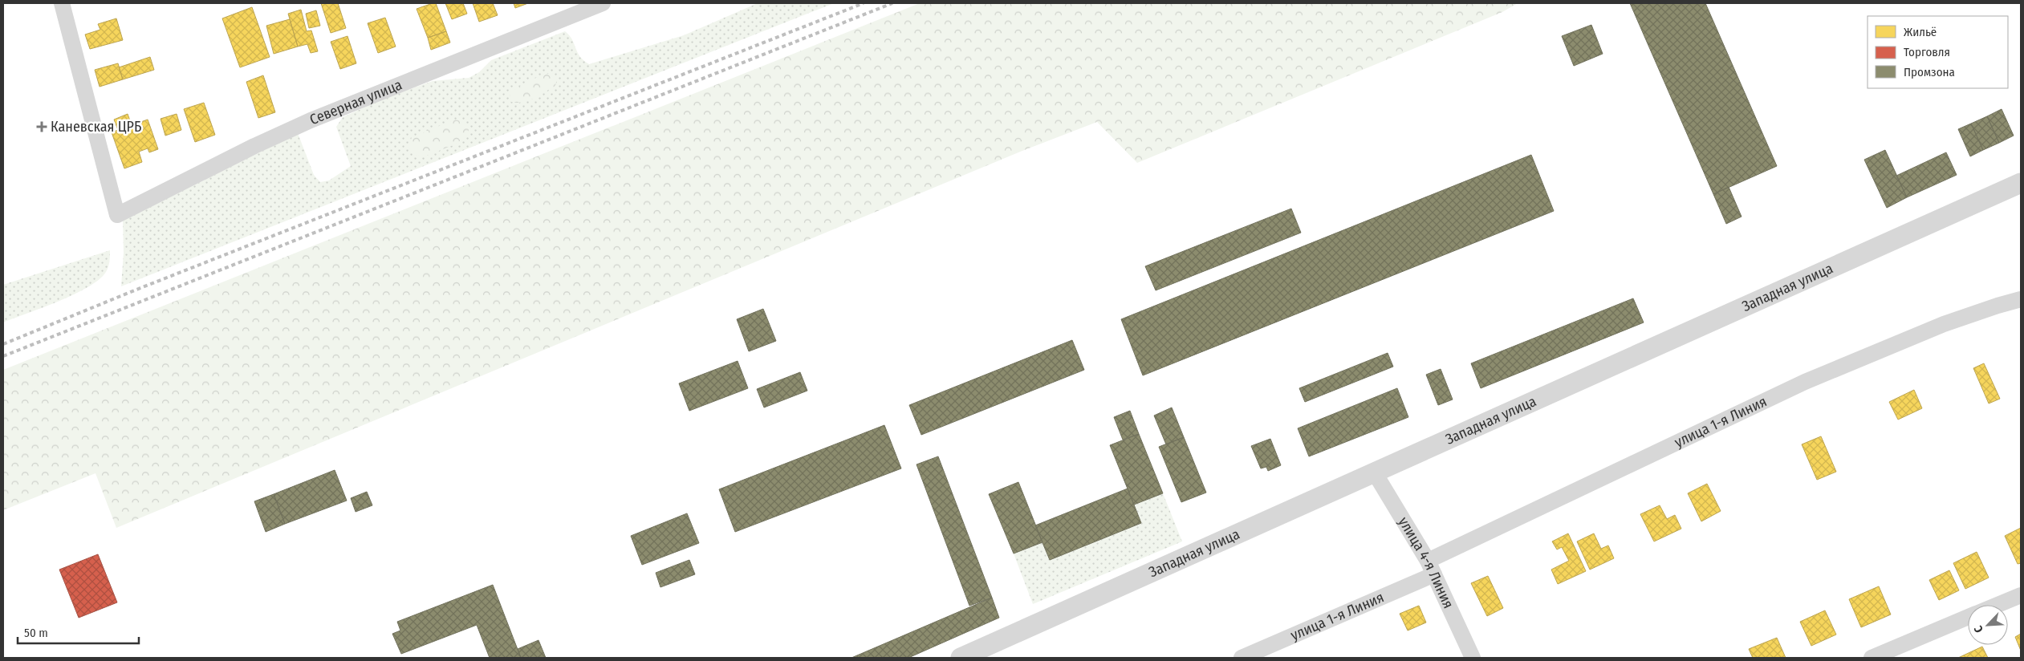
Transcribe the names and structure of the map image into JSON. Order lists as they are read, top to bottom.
{
  "streets": {
    "street": [
      "Северная улица",
      "Западная улица",
      "улица 1-я Линия",
      "улица 4-я Линия"
    ]
  },
  "crossings": [
    ["Западная улица", "улица 4-я Линия"],
    ["улица 1-я Линия", "улица 4-я Линия"]
  ],
  "places": {
    "health": ["Каневская ЦРБ"]
  },
  "legend": ["Жильё", "Торговля", "Промзона"],
  "scale_bar": "50 m",
  "north": "bottom left"
}
